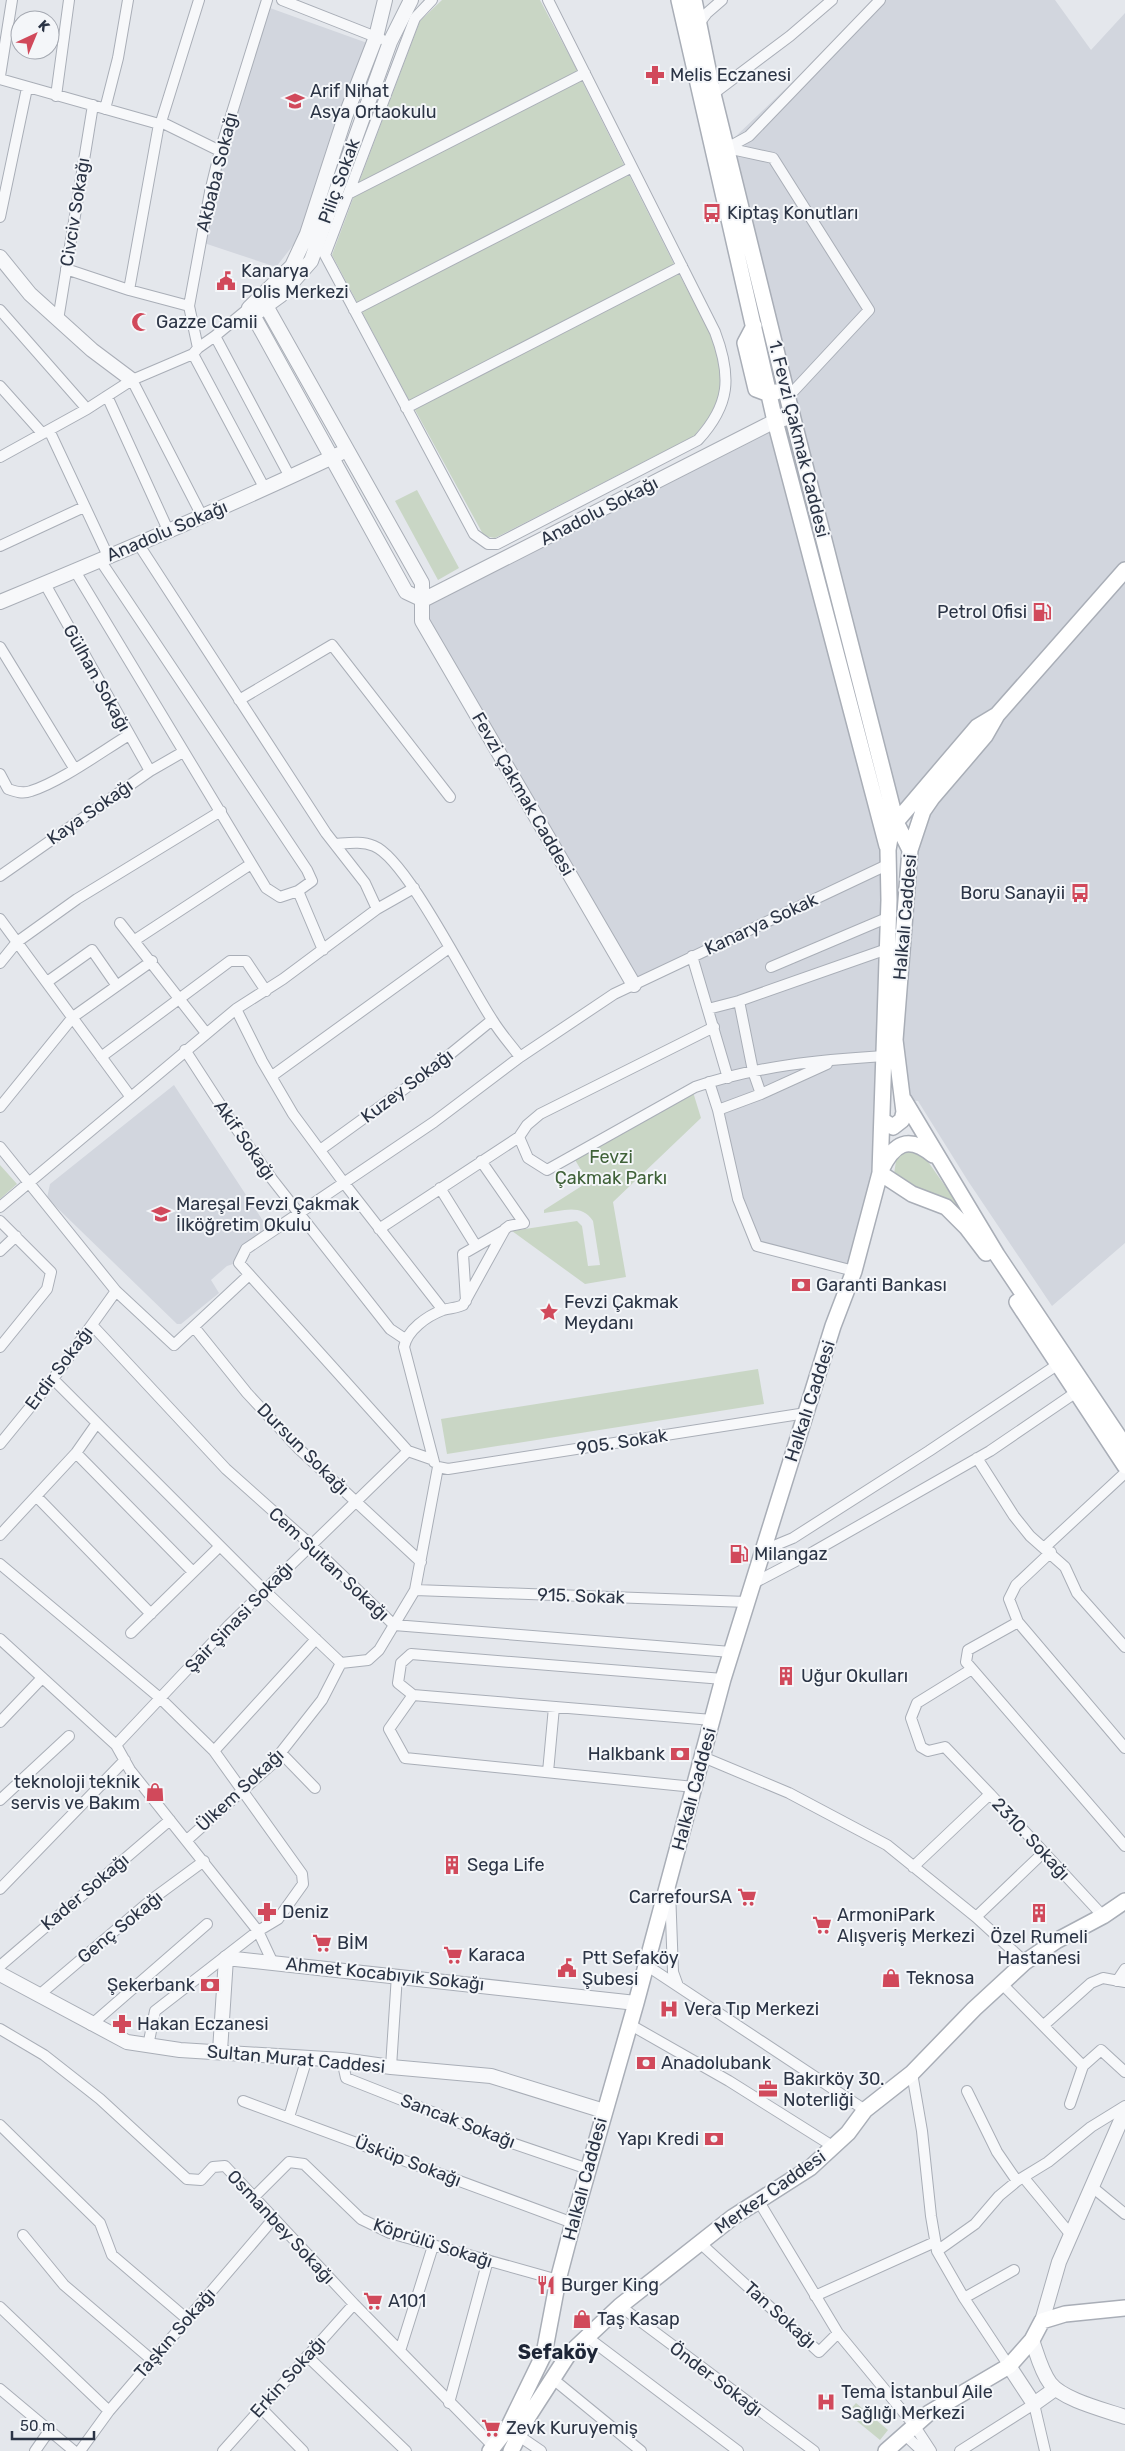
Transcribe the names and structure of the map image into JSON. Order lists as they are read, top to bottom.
{
  "streets": {
    "main road": ["1. Fevzi Çakmak Caddesi", "Halkalı Caddesi", "Merkez Caddesi"],
    "street": [
      "Akbaba Sokağı",
      "Piliç Sokak",
      "Civciv Sokağı",
      "Anadolu Sokağı",
      "Gülhan Sokağı",
      "Fevzi Çakmak Caddesi",
      "Kaya Sokağı",
      "Kanarya Sokak",
      "Kuzey Sokağı",
      "Akif Sokağı",
      "Erdir Sokağı",
      "905. Sokak",
      "Dursun Sokağı",
      "Cem Sultan Sokağı",
      "915. Sokak",
      "Şair Şinasi Sokağı",
      "Ülkem Sokağı",
      "2310. Sokağı",
      "Kader Sokağı",
      "Genç Sokağı",
      "Ahmet Kocabıyık Sokağı",
      "Sultan Murat Caddesi",
      "Sancak Sokağı",
      "Üsküp Sokağı",
      "Osmanbey Sokağı",
      "Köprülü Sokağı",
      "Tan Sokağı",
      "Taşkın Sokağı",
      "Erkin Sokağı",
      "Önder Sokağı"
    ]
  },
  "crossings": [
    ["Akbaba Sokağı", "Anadolu Sokağı"],
    ["1. Fevzi Çakmak Caddesi", "Anadolu Sokağı"],
    ["1. Fevzi Çakmak Caddesi", "Halkalı Caddesi"],
    ["Anadolu Sokağı", "Gülhan Sokağı"],
    ["Anadolu Sokağı", "Fevzi Çakmak Caddesi"],
    ["Gülhan Sokağı", "Kaya Sokağı"],
    ["Fevzi Çakmak Caddesi", "Kanarya Sokak"],
    ["Halkalı Caddesi", "Kanarya Sokak"],
    ["Halkalı Caddesi", "905. Sokak"],
    ["Halkalı Caddesi", "Cem Sultan Sokağı"],
    ["Halkalı Caddesi", "915. Sokak"],
    ["Halkalı Caddesi", "Ahmet Kocabıyık Sokağı"],
    ["Halkalı Caddesi", "Sultan Murat Caddesi"],
    ["Halkalı Caddesi", "Sancak Sokağı"],
    ["Halkalı Caddesi", "Üsküp Sokağı"],
    ["Halkalı Caddesi", "Osmanbey Sokağı"],
    ["Halkalı Caddesi", "Köprülü Sokağı"],
    ["Kanarya Sokak", "Akif Sokağı"],
    ["Erdir Sokağı", "Cem Sultan Sokağı"],
    ["905. Sokak", "Şair Şinasi Sokağı"],
    ["Dursun Sokağı", "Şair Şinasi Sokağı"],
    ["Cem Sultan Sokağı", "Şair Şinasi Sokağı"],
    ["2310. Sokağı", "Merkez Caddesi"],
    ["Genç Sokağı", "Sultan Murat Caddesi"],
    ["Sultan Murat Caddesi", "Sancak Sokağı"],
    ["Merkez Caddesi", "Tan Sokağı"],
    ["Merkez Caddesi", "Önder Sokağı"],
    ["Osmanbey Sokağı", "Köprülü Sokağı"],
    ["Osmanbey Sokağı", "Taşkın Sokağı"],
    ["Osmanbey Sokağı", "Erkin Sokağı"]
  ],
  "districts": ["Sefaköy"],
  "parks": ["Fevzi Çakmak Parkı"],
  "places": {
    "pharmacy": ["Melis Eczanesi", "Deniz", "Hakan Eczanesi"],
    "school or university": ["Arif Nihat Asya Ortaokulu", "Mareşal Fevzi Çakmak İlköğretim Okulu"],
    "bus stop": ["Kiptaş Konutları", "Boru Sanayii"],
    "public building": ["Kanarya Polis Merkezi", "Ptt Sefaköy Şubesi"],
    "mosque": ["Gazze Camii"],
    "fuel station": ["Petrol Ofisi", "Milangaz"],
    "bank": [
      "Garanti Bankası",
      "Halkbank",
      "Şekerbank",
      "Anadolubank",
      "Yapı Kredi"
    ],
    "place": ["Fevzi Çakmak Meydanı"],
    "building": ["Uğur Okulları", "Sega Life", "Özel Rumeli Hastanesi"],
    "shop": ["teknoloji teknik servis ve Bakım", "Teknosa", "Taş Kasap"],
    "supermarket": [
      "CarrefourSA",
      "ArmoniPark Alışveriş Merkezi",
      "BİM",
      "Karaca",
      "A101",
      "Zevk Kuruyemiş"
    ],
    "hospital": ["Vera Tıp Merkezi", "Tema İstanbul Aile Sağlığı Merkezi"],
    "office": ["Bakırköy 30. Noterliği"],
    "restaurant": ["Burger King"]
  },
  "scale_bar": "50 m",
  "north": "top right"
}
